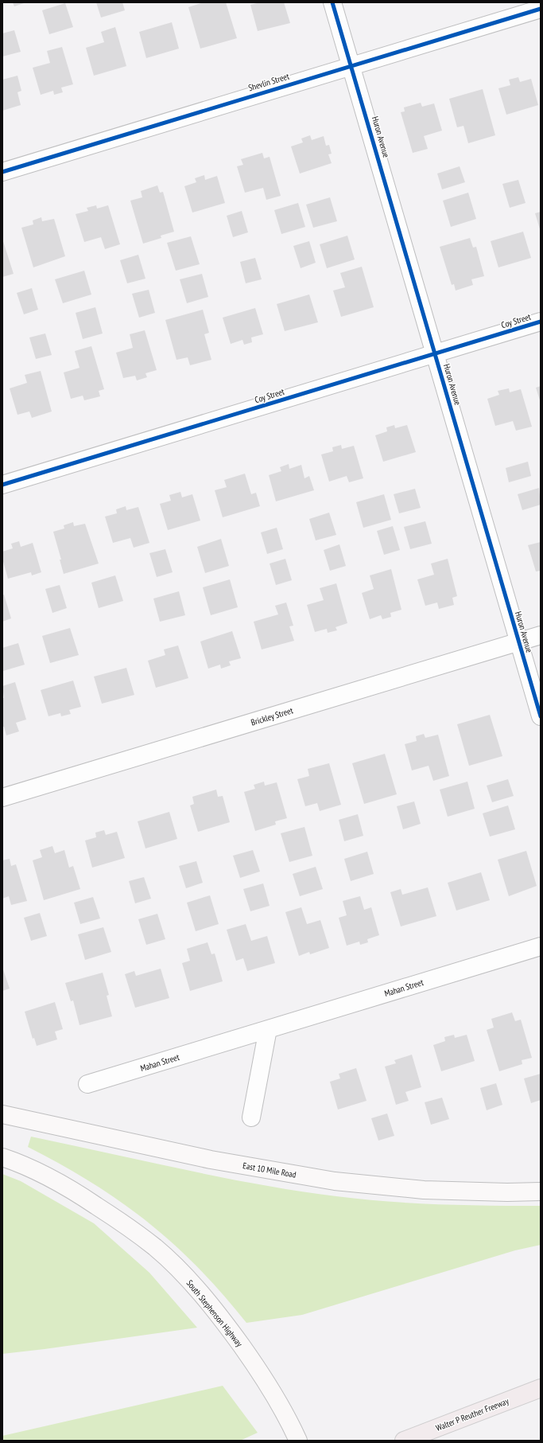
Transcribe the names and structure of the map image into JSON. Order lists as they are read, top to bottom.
{
  "streets": {
    "highway": ["Walter P Reuther Freeway"],
    "main road": ["East 10 Mile Road", "South Stephenson Highway"],
    "street": [
      "Shevlin Street",
      "Huron Avenue",
      "Coy Street",
      "Brickley Street",
      "Mahan Street"
    ]
  },
  "crossings": [
    ["Shevlin Street", "Huron Avenue"],
    ["Huron Avenue", "Coy Street"],
    ["Huron Avenue", "Brickley Street"]
  ]
}
